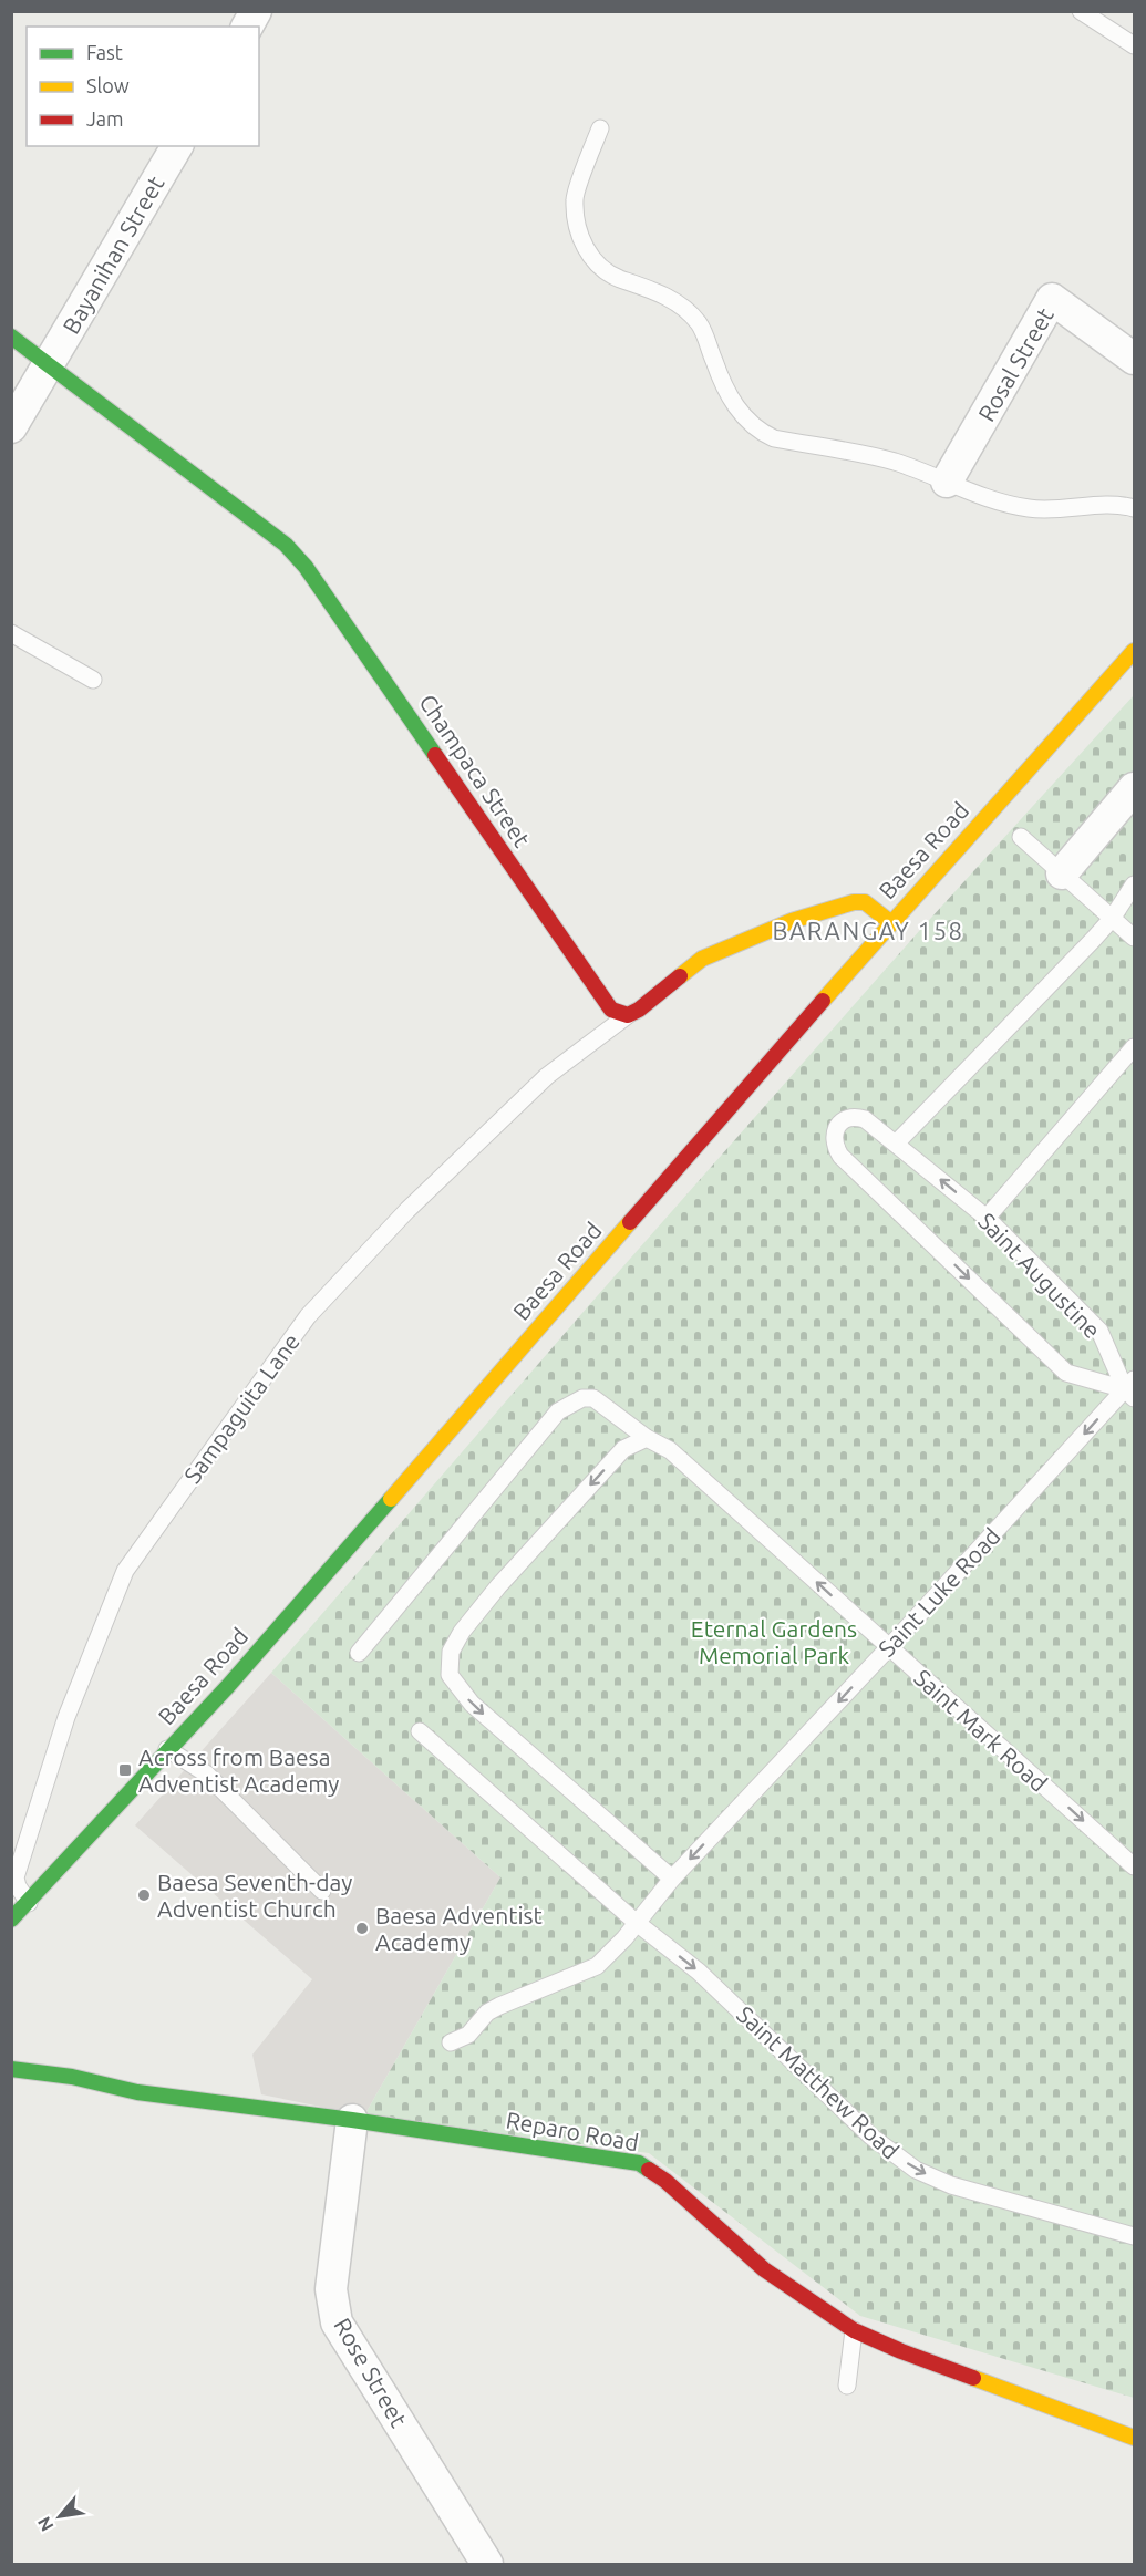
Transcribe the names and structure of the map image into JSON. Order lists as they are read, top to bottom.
{
  "streets": {
    "street": [
      "Bayanihan Street",
      "Rosal Street",
      "Champaca Street",
      "Baesa Road",
      "Reparo Road",
      "Rose Street"
    ],
    "lane": [
      "Saint Augustine",
      "Sampaguita Lane",
      "Saint Luke Road",
      "Saint Mark Road",
      "Saint Matthew Road"
    ]
  },
  "crossings": [
    ["Bayanihan Street", "Champaca Street"],
    ["Champaca Street", "Sampaguita Lane"],
    ["Baesa Road", "Sampaguita Lane"],
    ["Saint Augustine", "Saint Luke Road"],
    ["Saint Luke Road", "Saint Mark Road"],
    ["Saint Luke Road", "Saint Matthew Road"],
    ["Reparo Road", "Rose Street"]
  ],
  "one_way": ["Saint Luke Road", "Saint Matthew Road"],
  "districts": ["BARANGAY 158"],
  "parks": ["Eternal Gardens Memorial Park"],
  "places": {
    "transit": ["Across from Baesa Adventist Academy"],
    "other": ["Baesa Seventh-day Adventist Church", "Baesa Adventist Academy"]
  },
  "legend": ["Fast", "Slow", "Jam"],
  "north": "bottom left"
}
